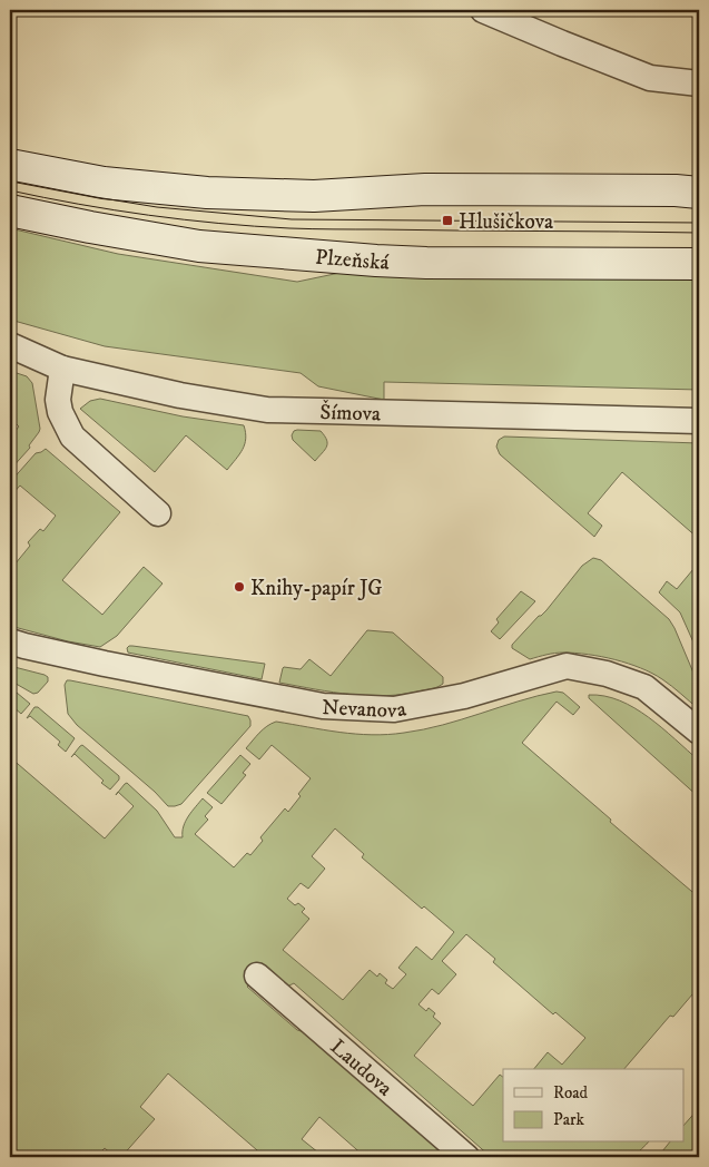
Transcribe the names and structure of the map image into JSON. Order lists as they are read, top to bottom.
{
  "streets": {
    "main road": ["Plzeňská"],
    "street": ["Šímova", "Nevanova", "Laudova"]
  },
  "places": {
    "transit": ["Hlušičkova"],
    "other": ["Knihy-papír JG"]
  },
  "legend": ["Road", "Park"]
}
